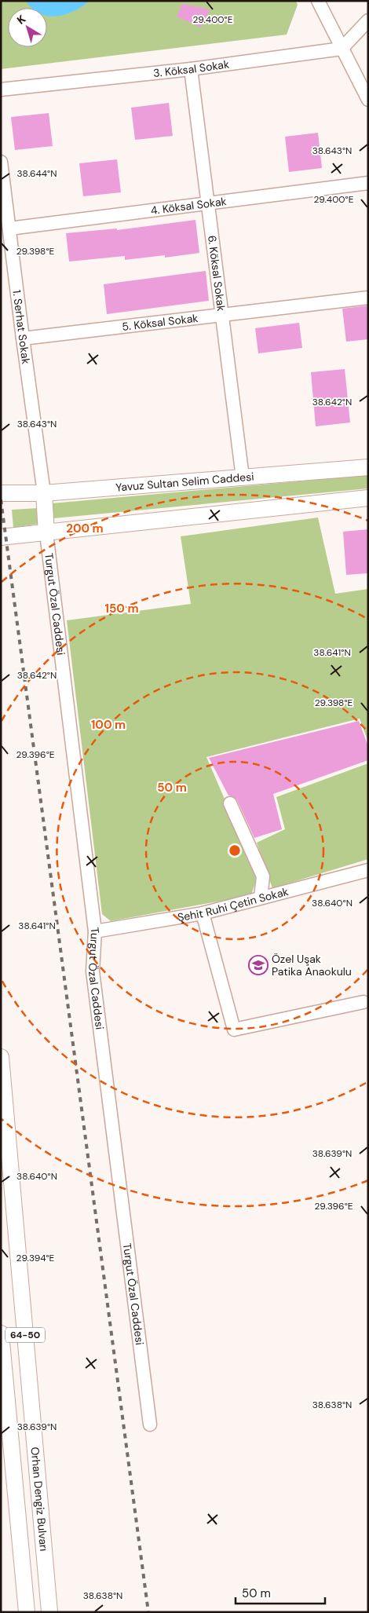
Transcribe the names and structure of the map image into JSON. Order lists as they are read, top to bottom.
{
  "streets": {
    "main road": ["Yavuz Sultan Selim Caddesi", "64-50", "Orhan Dengiz Bulvarı"],
    "street": [
      "3. Köksal Sokak",
      "4. Köksal Sokak",
      "6. Köksal Sokak",
      "5. Köksal Sokak",
      "1. Serhat Sokak",
      "Turgut Özal Caddesi",
      "Şehit Ruhi Çetin Sokak"
    ]
  },
  "crossings": [
    ["3. Köksal Sokak", "6. Köksal Sokak"],
    ["4. Köksal Sokak", "6. Köksal Sokak"],
    ["4. Köksal Sokak", "1. Serhat Sokak"],
    ["6. Köksal Sokak", "5. Köksal Sokak"],
    ["6. Köksal Sokak", "Yavuz Sultan Selim Caddesi"],
    ["5. Köksal Sokak", "1. Serhat Sokak"],
    ["1. Serhat Sokak", "Yavuz Sultan Selim Caddesi"],
    ["Turgut Özal Caddesi", "Şehit Ruhi Çetin Sokak"]
  ],
  "places": {
    "school or university": ["Özel Uşak Patika Anaokulu"]
  },
  "scale_bar": "50 m",
  "north": "top left",
  "coordinates": [
    "29.400°E",
    "38.643°N",
    "38.644°N",
    "29.398°E",
    "38.642°N",
    "38.641°N",
    "29.396°E",
    "38.640°N",
    "38.639°N",
    "29.394°E",
    "38.638°N"
  ],
  "rings": [
    "200 m",
    "150 m",
    "100 m",
    "50 m"
  ]
}
